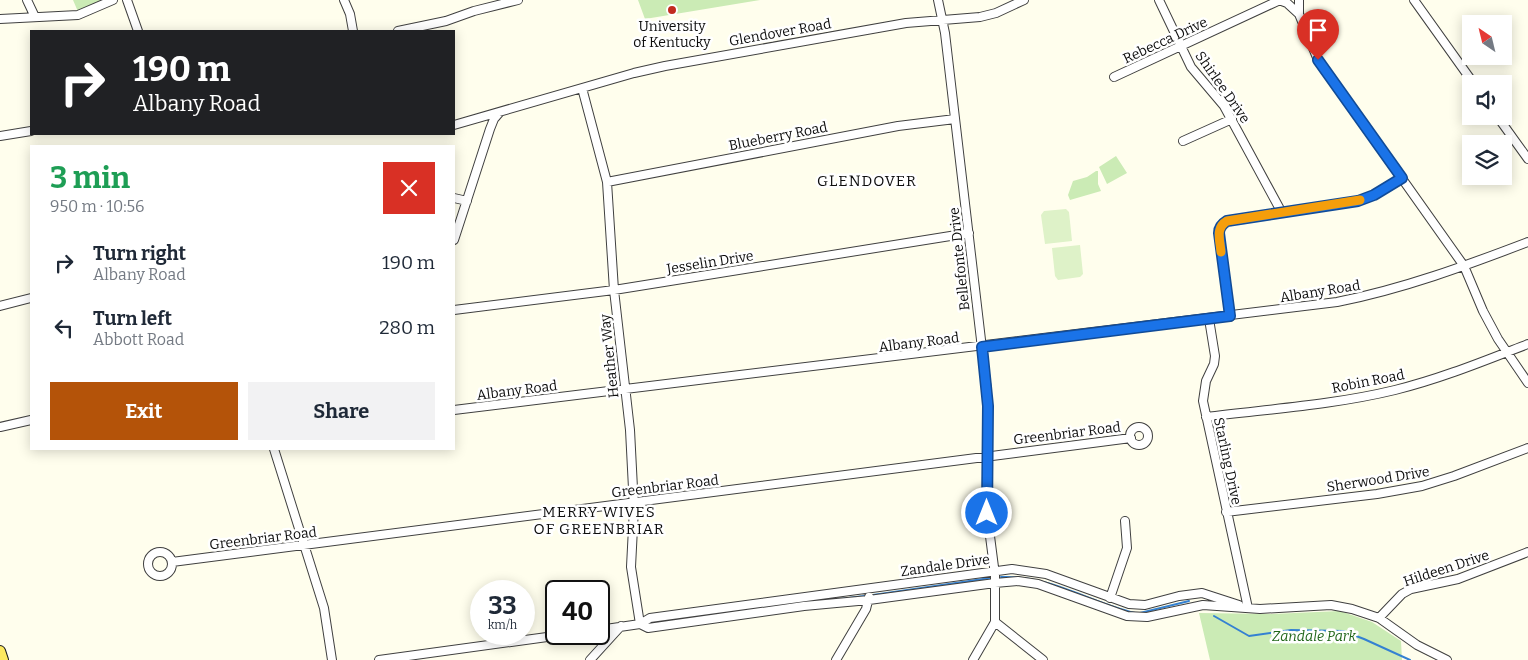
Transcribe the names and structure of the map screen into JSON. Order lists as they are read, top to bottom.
{
  "streets": {
    "street": [
      "Glendover Road",
      "Rebecca Drive",
      "Shirlee Drive",
      "Blueberry Road",
      "Bellefonte Drive",
      "Jesselin Drive",
      "Albany Road",
      "Heather Way",
      "Robin Road",
      "Greenbriar Road",
      "Starling Drive",
      "Sherwood Drive",
      "Zandale Drive",
      "Hildeen Drive"
    ]
  },
  "crossings": [
    ["Glendover Road", "Bellefonte Drive"],
    ["Glendover Road", "Heather Way"],
    ["Rebecca Drive", "Shirlee Drive"],
    ["Blueberry Road", "Bellefonte Drive"],
    ["Blueberry Road", "Heather Way"],
    ["Bellefonte Drive", "Jesselin Drive"],
    ["Bellefonte Drive", "Albany Road"],
    ["Bellefonte Drive", "Greenbriar Road"],
    ["Bellefonte Drive", "Zandale Drive"],
    ["Jesselin Drive", "Heather Way"],
    ["Albany Road", "Heather Way"],
    ["Albany Road", "Starling Drive"],
    ["Heather Way", "Greenbriar Road"],
    ["Heather Way", "Zandale Drive"],
    ["Robin Road", "Starling Drive"],
    ["Starling Drive", "Sherwood Drive"],
    ["Starling Drive", "Zandale Drive"],
    ["Zandale Drive", "Hildeen Drive"]
  ],
  "districts": ["GLENDOVER", "MERRY WIVES OF GREENBRIAR"],
  "parks": ["Zandale Park"],
  "places": ["University of Kentucky"],
  "north": "top left",
  "page": {
    "turn": ["190 m", "Albany Road"],
    "heading": ["3 min", "950 m · 10:56"],
    "list": [
      {
        "name": "Turn right",
        "note": "Albany Road",
        "value": "190 m"
      },
      {
        "name": "Turn left",
        "note": "Abbott Road",
        "value": "280 m"
      }
    ],
    "buttons": ["Exit", "Share"],
    "speed": "33 km/h",
    "limit": "40"
  }
}
